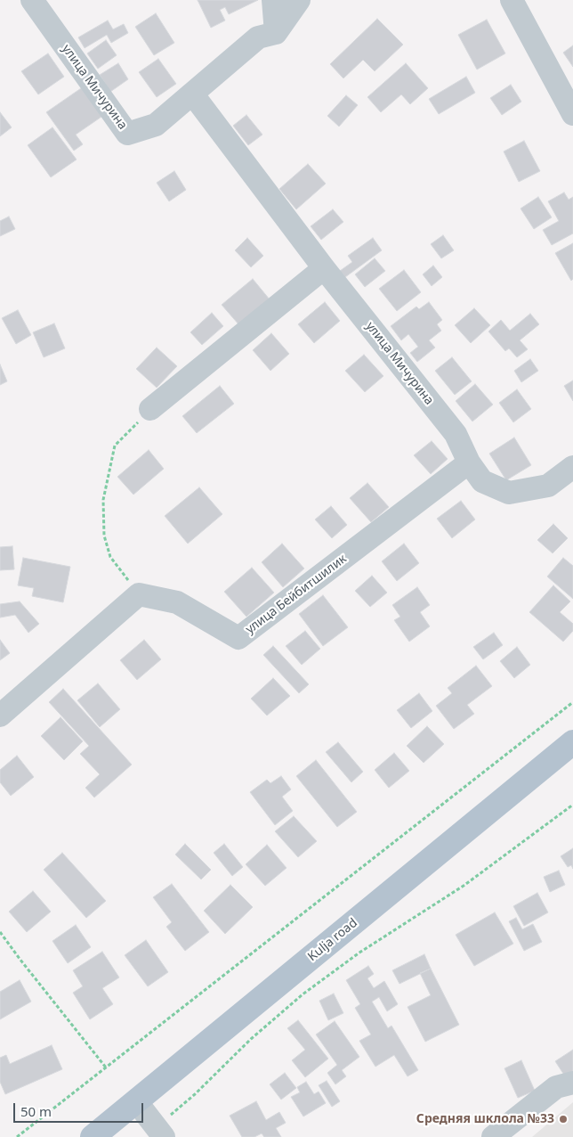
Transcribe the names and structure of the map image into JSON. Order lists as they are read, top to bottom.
{
  "streets": {
    "main road": ["Kulja road"],
    "street": ["улица Мичурина", "улица Бейбитшилик"]
  },
  "crossings": [
    ["улица Мичурина", "улица Бейбитшилик"]
  ],
  "places": ["Средняя шклола №33"],
  "scale_bar": "50 m"
}
